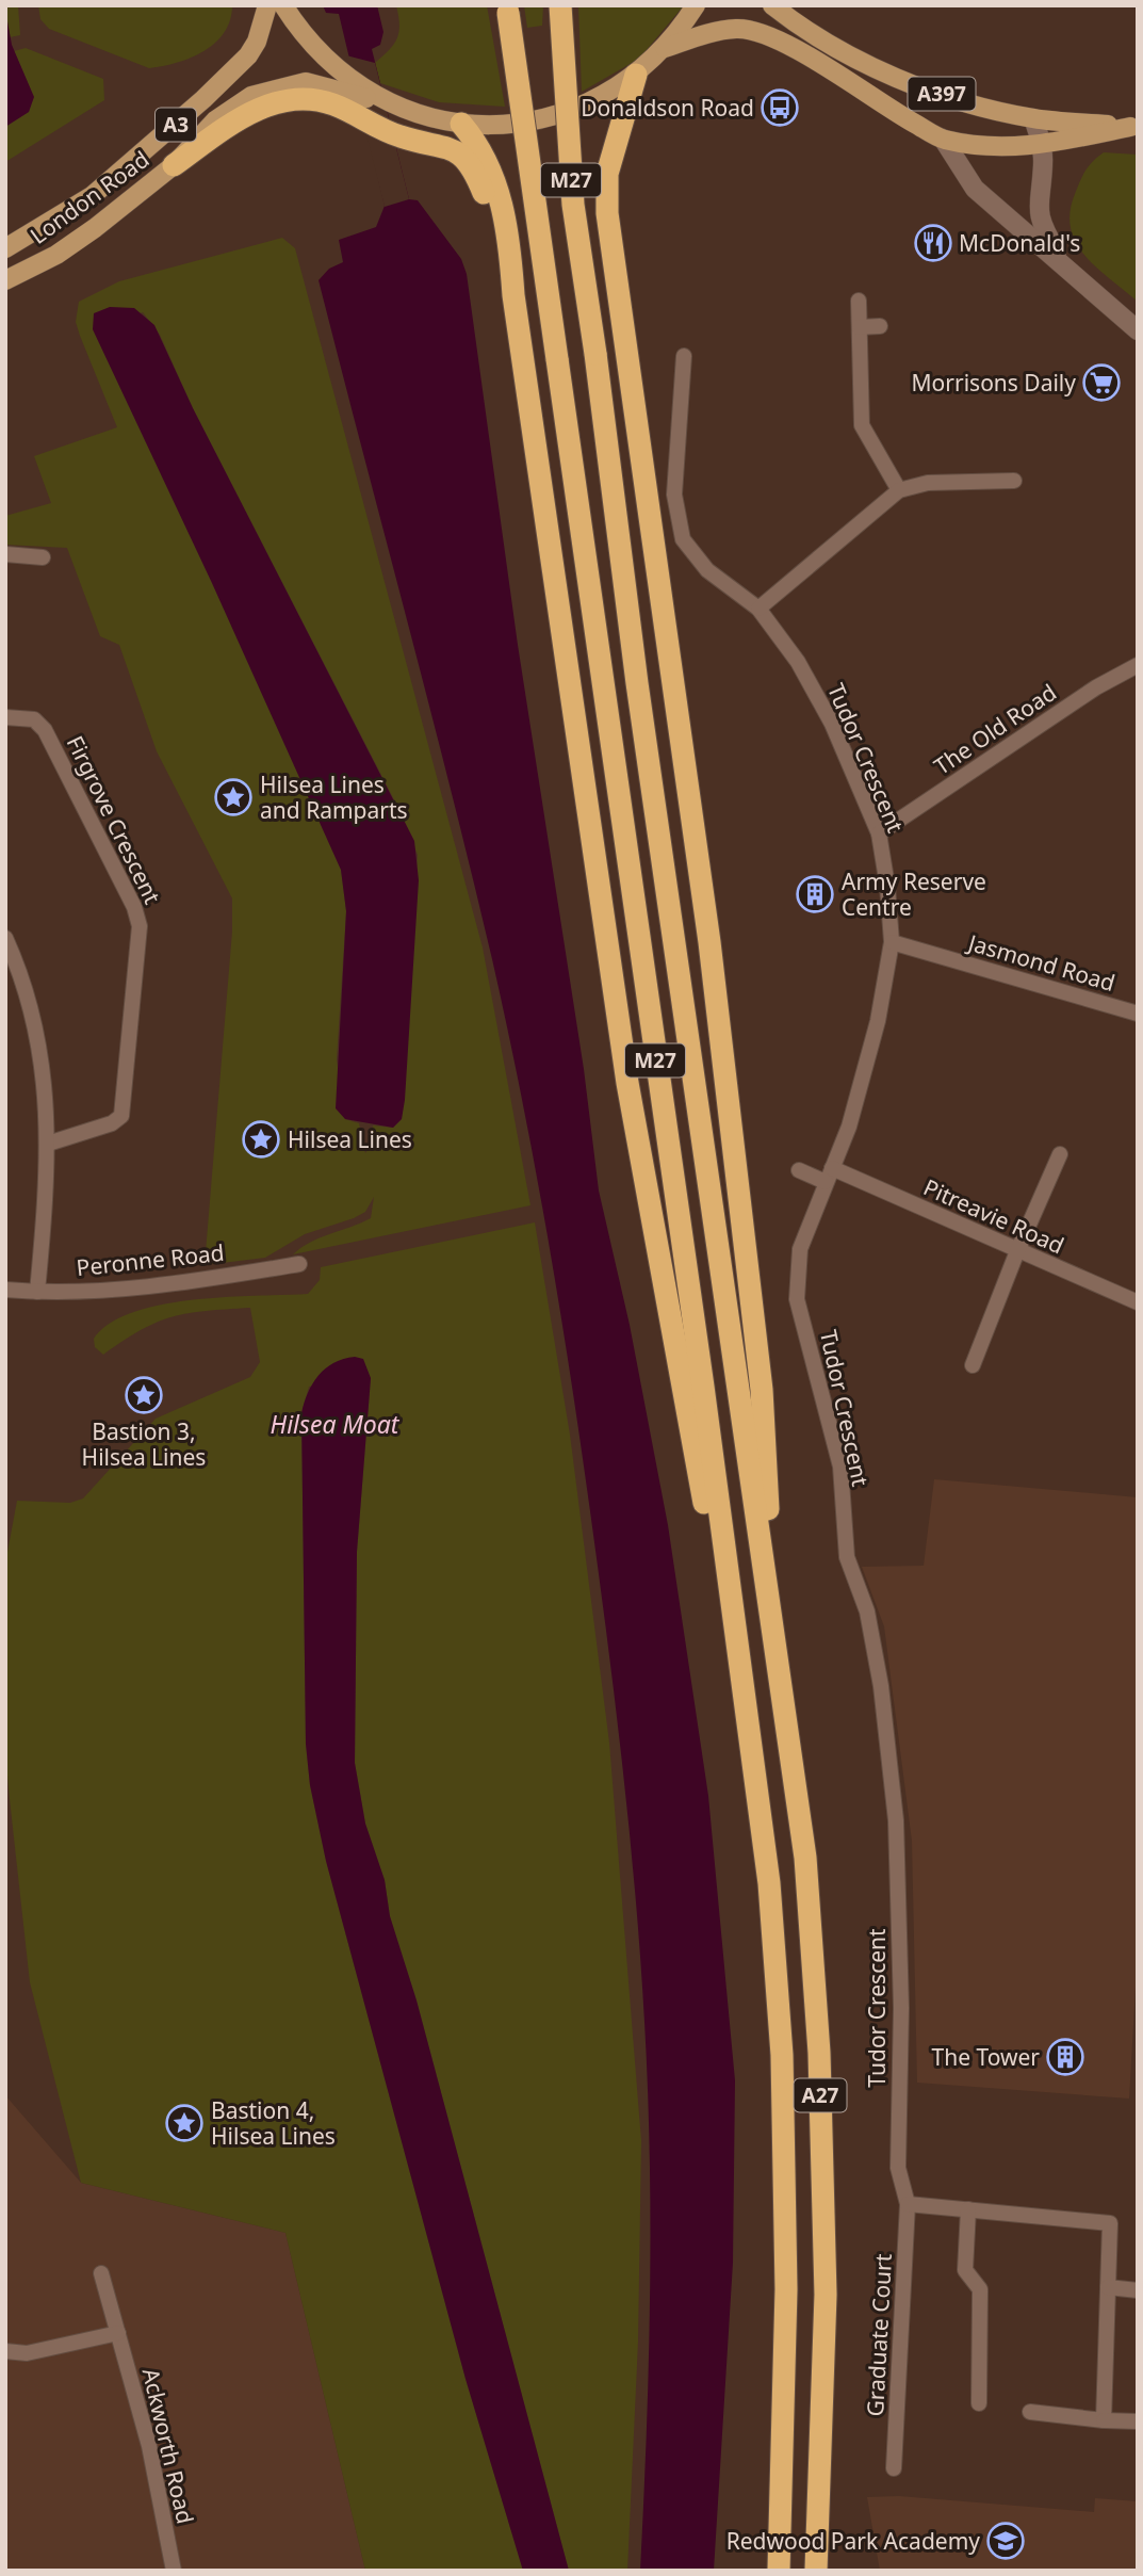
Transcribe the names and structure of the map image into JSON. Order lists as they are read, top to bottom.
{
  "streets": {
    "highway": ["M27", "A27"],
    "main road": ["A397", "A3", "London Road"],
    "street": [
      "The Old Road",
      "Tudor Crescent",
      "Firgrove Crescent",
      "Jasmond Road",
      "Pitreavie Road",
      "Peronne Road",
      "Graduate Court",
      "Ackworth Road"
    ]
  },
  "crossings": [
    ["M27", "A27"],
    ["The Old Road", "Tudor Crescent"],
    ["Tudor Crescent", "Jasmond Road"],
    ["Tudor Crescent", "Pitreavie Road"],
    ["Tudor Crescent", "Graduate Court"]
  ],
  "water": ["Hilsea Moat"],
  "places": {
    "bus stop": ["Donaldson Road"],
    "restaurant": ["McDonald's"],
    "supermarket": ["Morrisons Daily"],
    "place": [
      "Hilsea Lines and Ramparts",
      "Hilsea Lines",
      "Bastion 3, Hilsea Lines",
      "Bastion 4, Hilsea Lines"
    ],
    "building": ["Army Reserve Centre", "The Tower"],
    "school or university": ["Redwood Park Academy"]
  }
}
